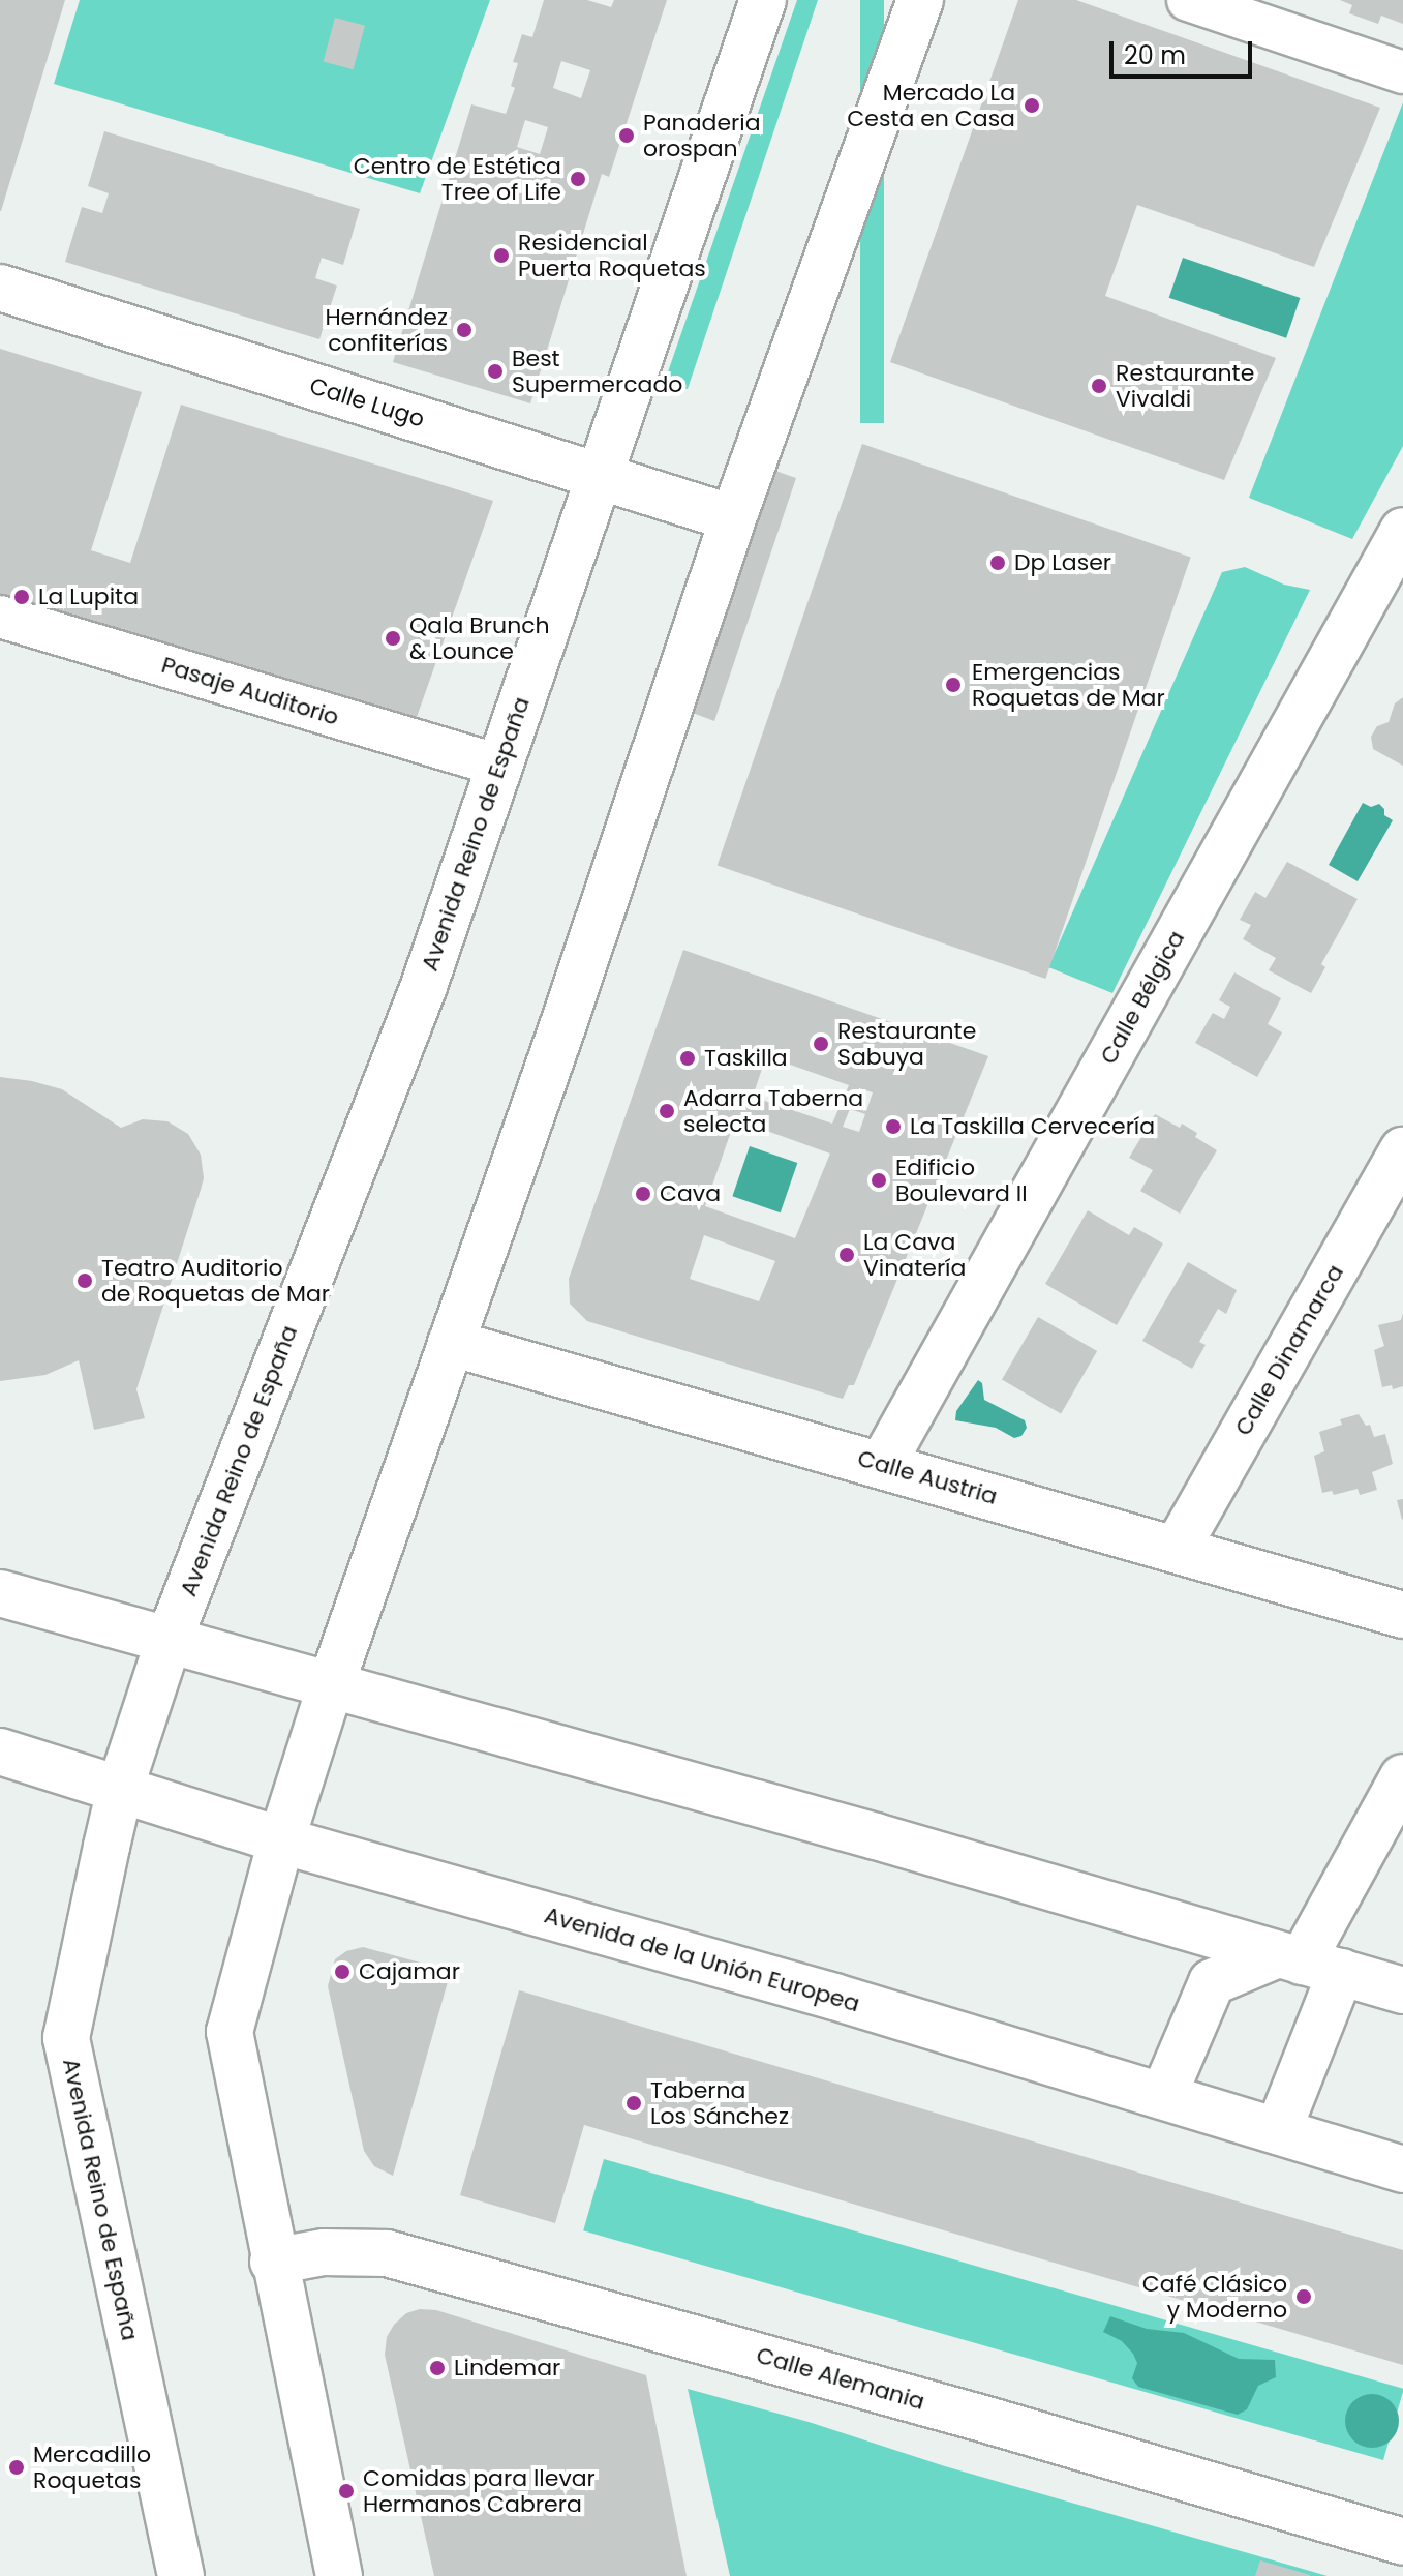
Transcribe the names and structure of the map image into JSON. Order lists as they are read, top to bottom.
{
  "streets": {
    "street": [
      "Calle Lugo",
      "Pasaje Auditorio",
      "Avenida Reino de España",
      "Calle Bélgica",
      "Calle Dinamarca",
      "Calle Austria",
      "Avenida de la Unión Europea",
      "Calle Alemania"
    ]
  },
  "crossings": [
    ["Calle Lugo", "Avenida Reino de España"],
    ["Pasaje Auditorio", "Avenida Reino de España"],
    ["Avenida Reino de España", "Avenida de la Unión Europea"],
    ["Calle Bélgica", "Calle Austria"],
    ["Calle Dinamarca", "Calle Austria"]
  ],
  "places": [
    "Mercado La Cesta en Casa",
    "Panaderia orospan",
    "Centro de Estética Tree of Life",
    "Residencial Puerta Roquetas",
    "Hernández confiterías",
    "Best Supermercado",
    "Restaurante Vivaldi",
    "Dp Laser",
    "La Lupita",
    "Qala Brunch & Lounce",
    "Emergencias Roquetas de Mar",
    "Restaurante Sabuya",
    "Taskilla",
    "Adarra Taberna selecta",
    "La Taskilla Cervecería",
    "Edificio Boulevard II",
    "Cava",
    "La Cava Vinatería",
    "Teatro Auditorio de Roquetas de Mar",
    "Cajamar",
    "Taberna Los Sánchez",
    "Café Clásico y Moderno",
    "Lindemar",
    "Mercadillo Roquetas",
    "Comidas para llevar Hermanos Cabrera"
  ],
  "scale_bar": "20 m"
}
